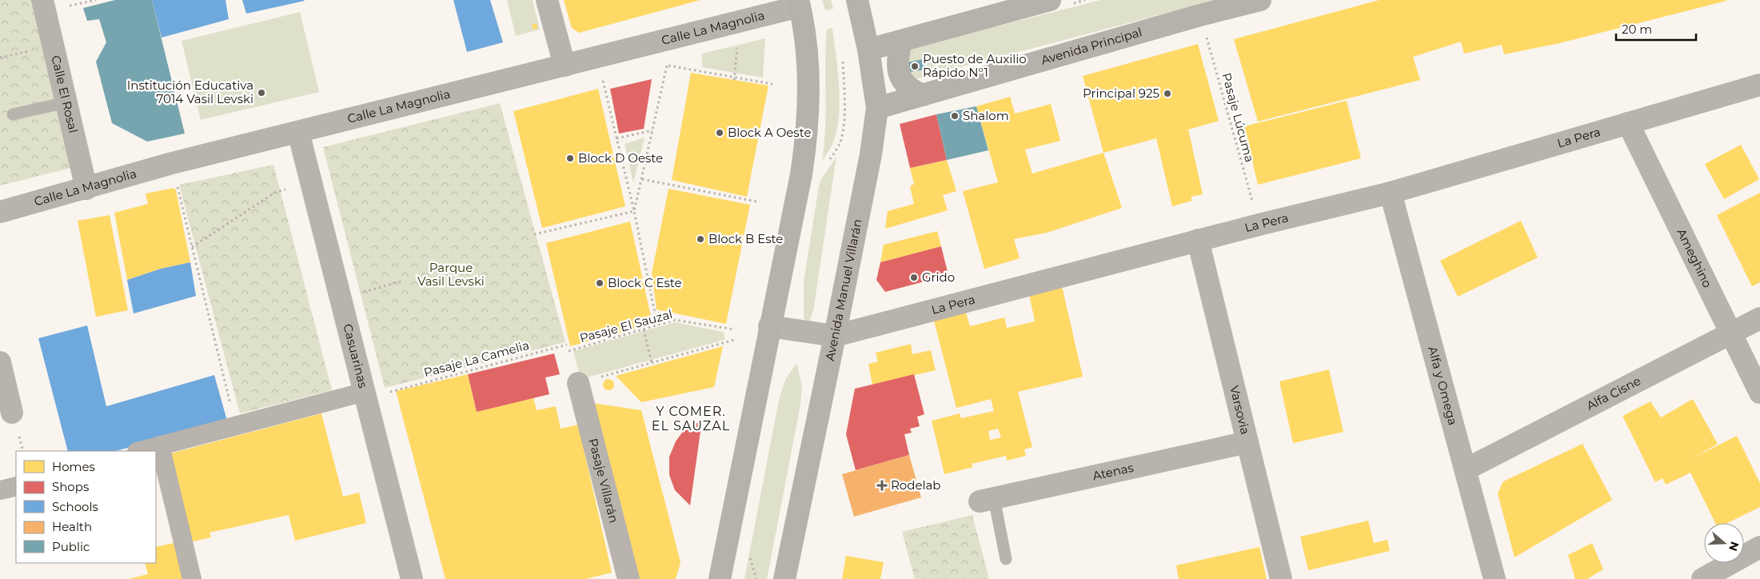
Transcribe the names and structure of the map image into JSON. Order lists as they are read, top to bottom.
{
  "streets": {
    "main road": ["Avenida Principal", "Avenida Manuel Villarán"],
    "street": [
      "Calle La Magnolia",
      "Calle El Rosal",
      "La Pera",
      "Ameghino",
      "Casuarinas",
      "Alfa y Omega",
      "Alfa Cisne",
      "Varsovia",
      "Atenas",
      "Pasaje Villarán"
    ],
    "path": ["Pasaje Lúcuma", "Pasaje El Sauzal", "Pasaje La Camelia"]
  },
  "crossings": [
    ["Calle La Magnolia", "Calle El Rosal"],
    ["Calle La Magnolia", "Casuarinas"],
    ["Avenida Principal", "Pasaje Lúcuma"],
    ["Avenida Principal", "Avenida Manuel Villarán"],
    ["Pasaje Lúcuma", "La Pera"],
    ["La Pera", "Ameghino"],
    ["La Pera", "Avenida Manuel Villarán"],
    ["La Pera", "Alfa y Omega"],
    ["La Pera", "Varsovia"],
    ["Ameghino", "Alfa Cisne"],
    ["Alfa y Omega", "Alfa Cisne"],
    ["Varsovia", "Atenas"]
  ],
  "districts": ["Y COMER. EL SAUZAL"],
  "parks": ["Parque Vasil Levski"],
  "places": {
    "other": [
      "Puesto de Auxilio Rápido N°1",
      "Institución Educativa 7014 Vasil Levski",
      "Principal 925",
      "Shalom",
      "Block A Oeste",
      "Block D Oeste",
      "Block B Este",
      "Grido",
      "Block C Este"
    ],
    "health": ["Rodelab"]
  },
  "legend": [
    "Homes",
    "Shops",
    "Schools",
    "Health",
    "Public"
  ],
  "scale_bar": "20 m",
  "north": "right"
}
